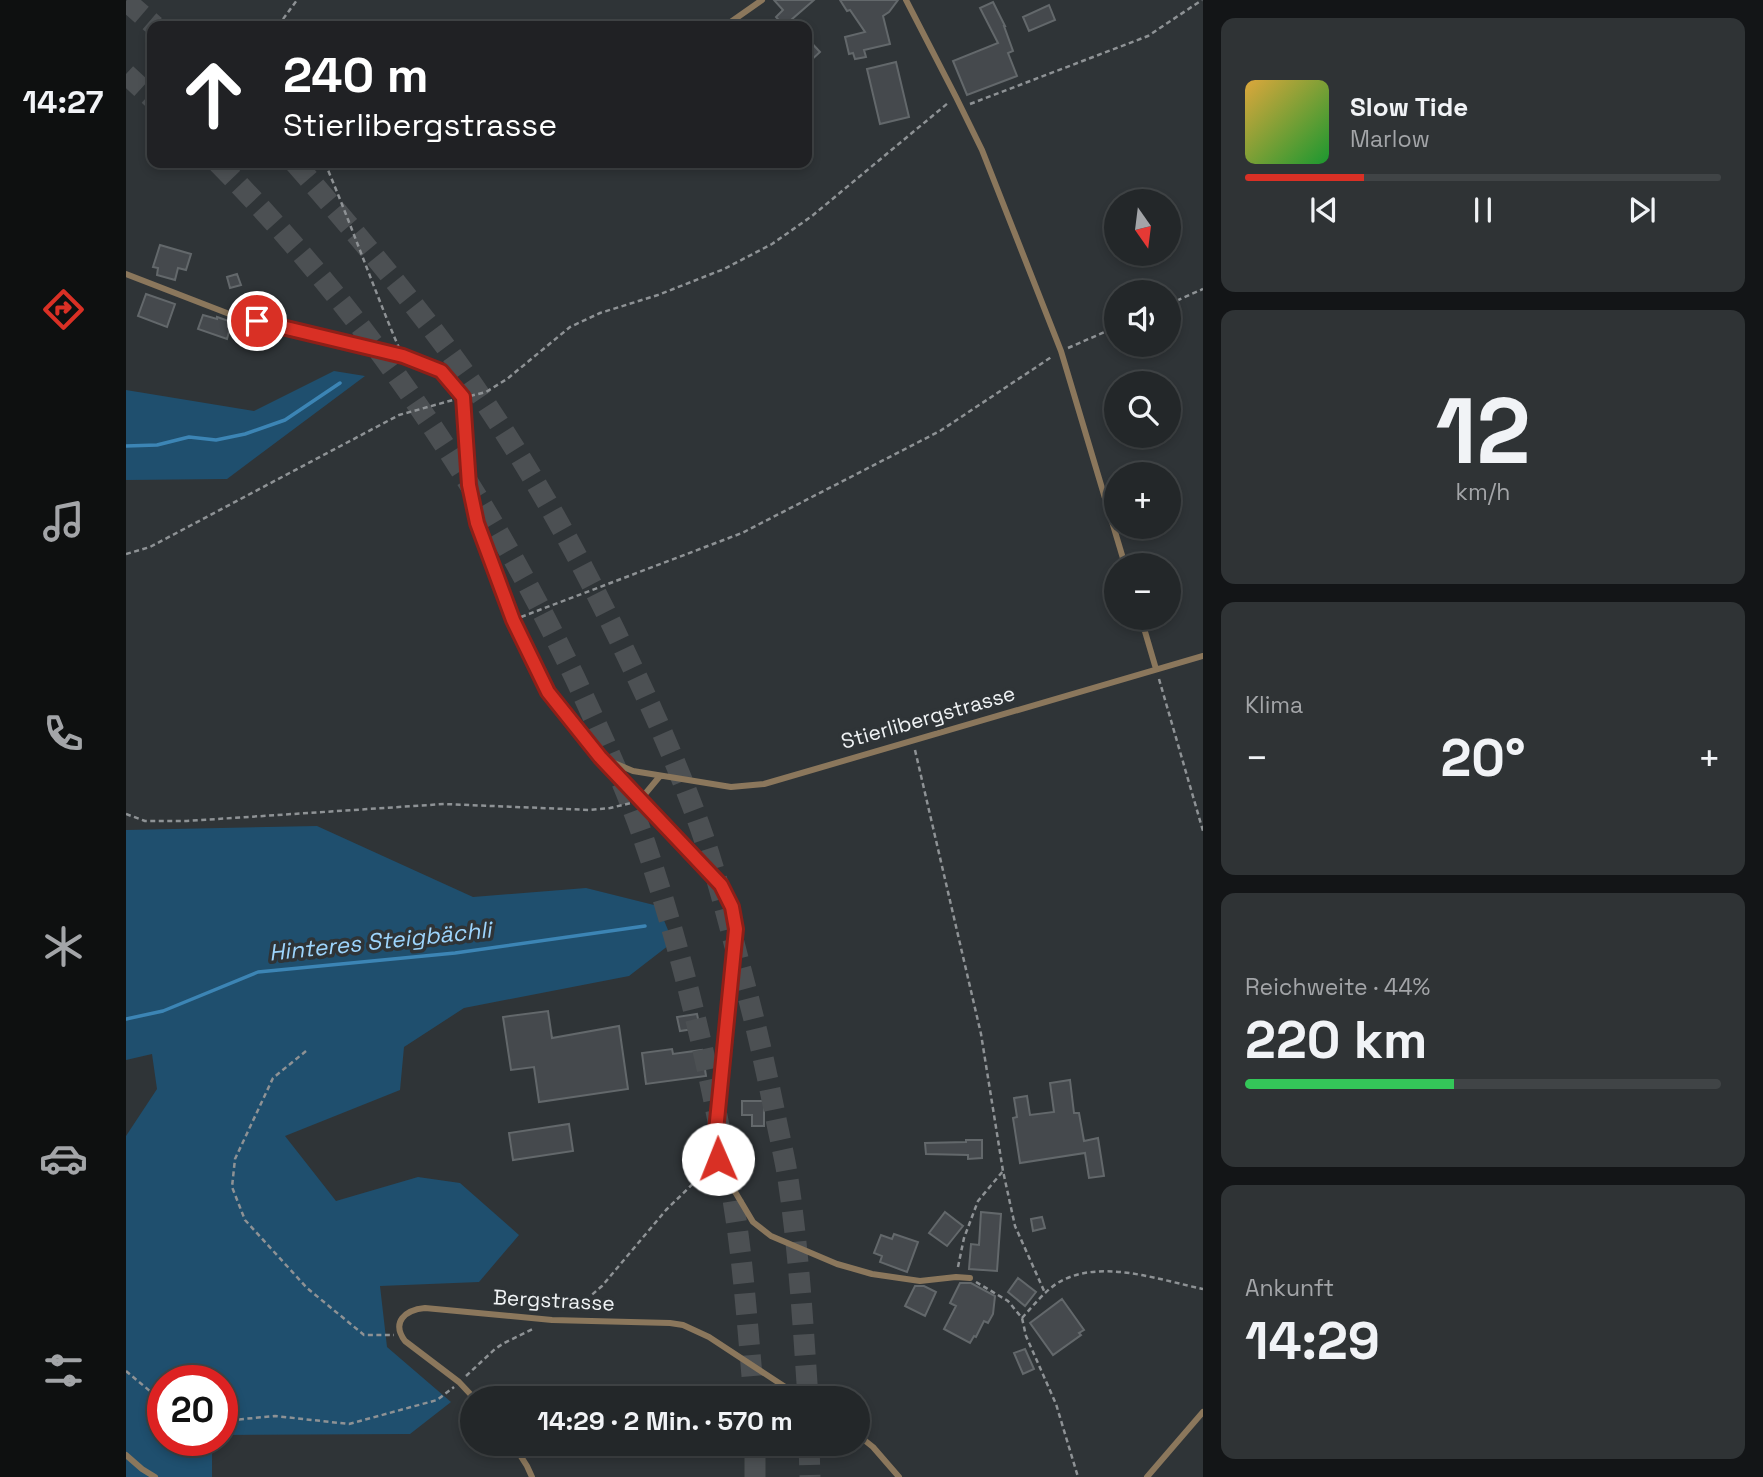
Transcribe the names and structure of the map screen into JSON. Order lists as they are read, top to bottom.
{
  "streets": {
    "lane": ["Stierlibergstrasse", "Bergstrasse"]
  },
  "water": ["Hinteres Steigbächli"],
  "north": "bottom",
  "page": {
    "tabs": "14:27",
    "turn": ["240 m", "Stierlibergstrasse"],
    "song": ["Slow Tide", "Marlow"],
    "map_buttons": ["+", "−"],
    "tile": [
      ["12", "km/h"],
      "Klima",
      ["Reichweite · 44%", "220 km"],
      ["Ankunft", "14:29"]
    ],
    "heat": ["−", "20°", "+"],
    "limit": "20",
    "trip": "14:29 · 2 Min. · 570 m"
  }
}
